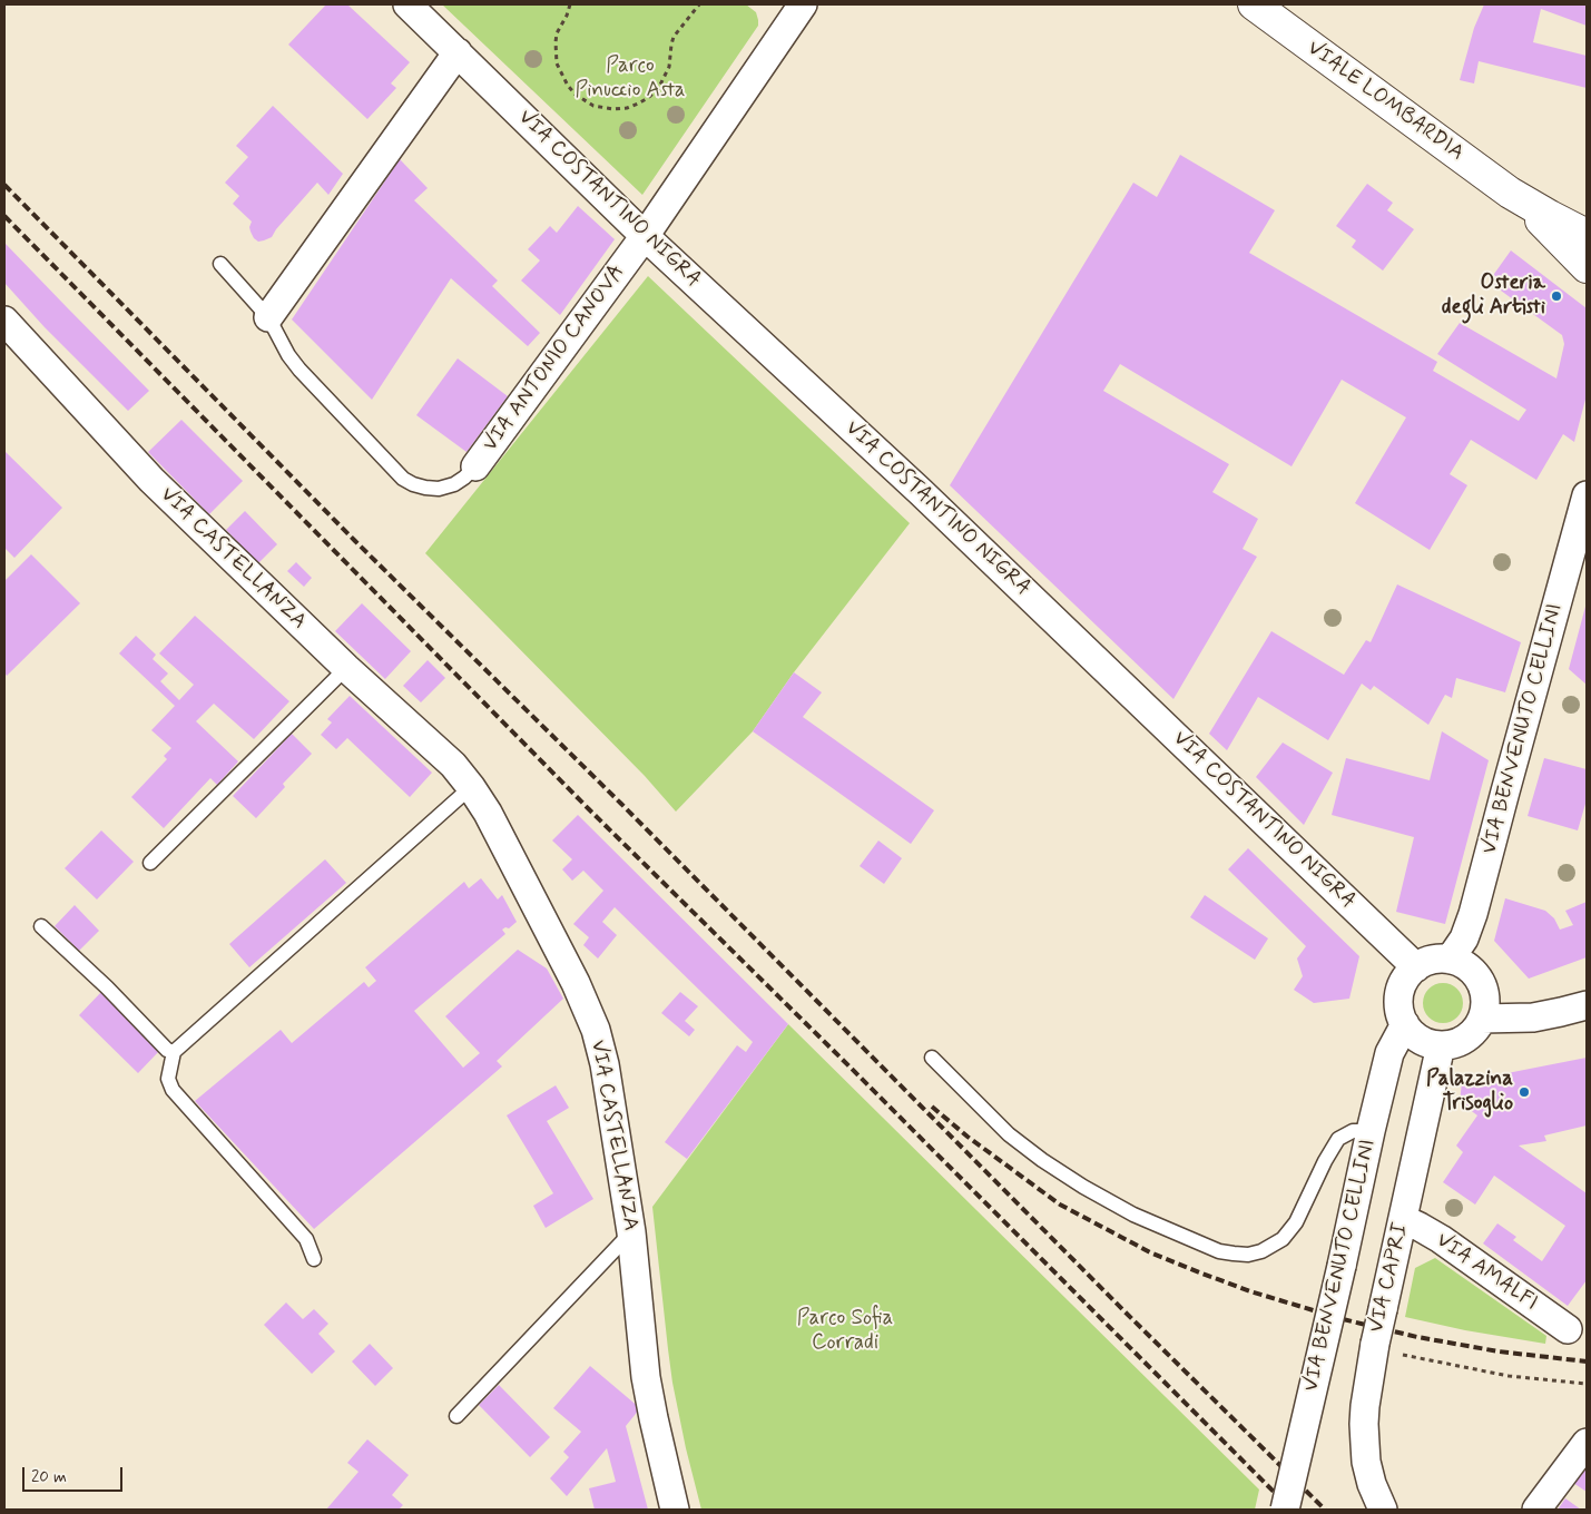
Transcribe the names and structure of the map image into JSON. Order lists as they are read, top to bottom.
{
  "streets": {
    "street": [
      "VIALE LOMBARDIA",
      "VIA COSTANTINO NIGRA",
      "VIA ANTONIO CANOVA",
      "VIA CASTELLANZA",
      "VIA BENVENUTO CELLINI",
      "VIA AMALFI",
      "VIA CAPRI"
    ]
  },
  "crossings": [
    ["VIA COSTANTINO NIGRA", "VIA ANTONIO CANOVA"],
    ["VIA COSTANTINO NIGRA", "VIA BENVENUTO CELLINI"],
    ["VIA COSTANTINO NIGRA", "VIA CAPRI"],
    ["VIA BENVENUTO CELLINI", "VIA CAPRI"],
    ["VIA AMALFI", "VIA CAPRI"]
  ],
  "parks": ["Parco Pinuccio Asta", "Parco Sofia Corradi"],
  "places": ["Osteria degli Artisti", "Palazzina Trisoglio"],
  "scale_bar": "20 m"
}
